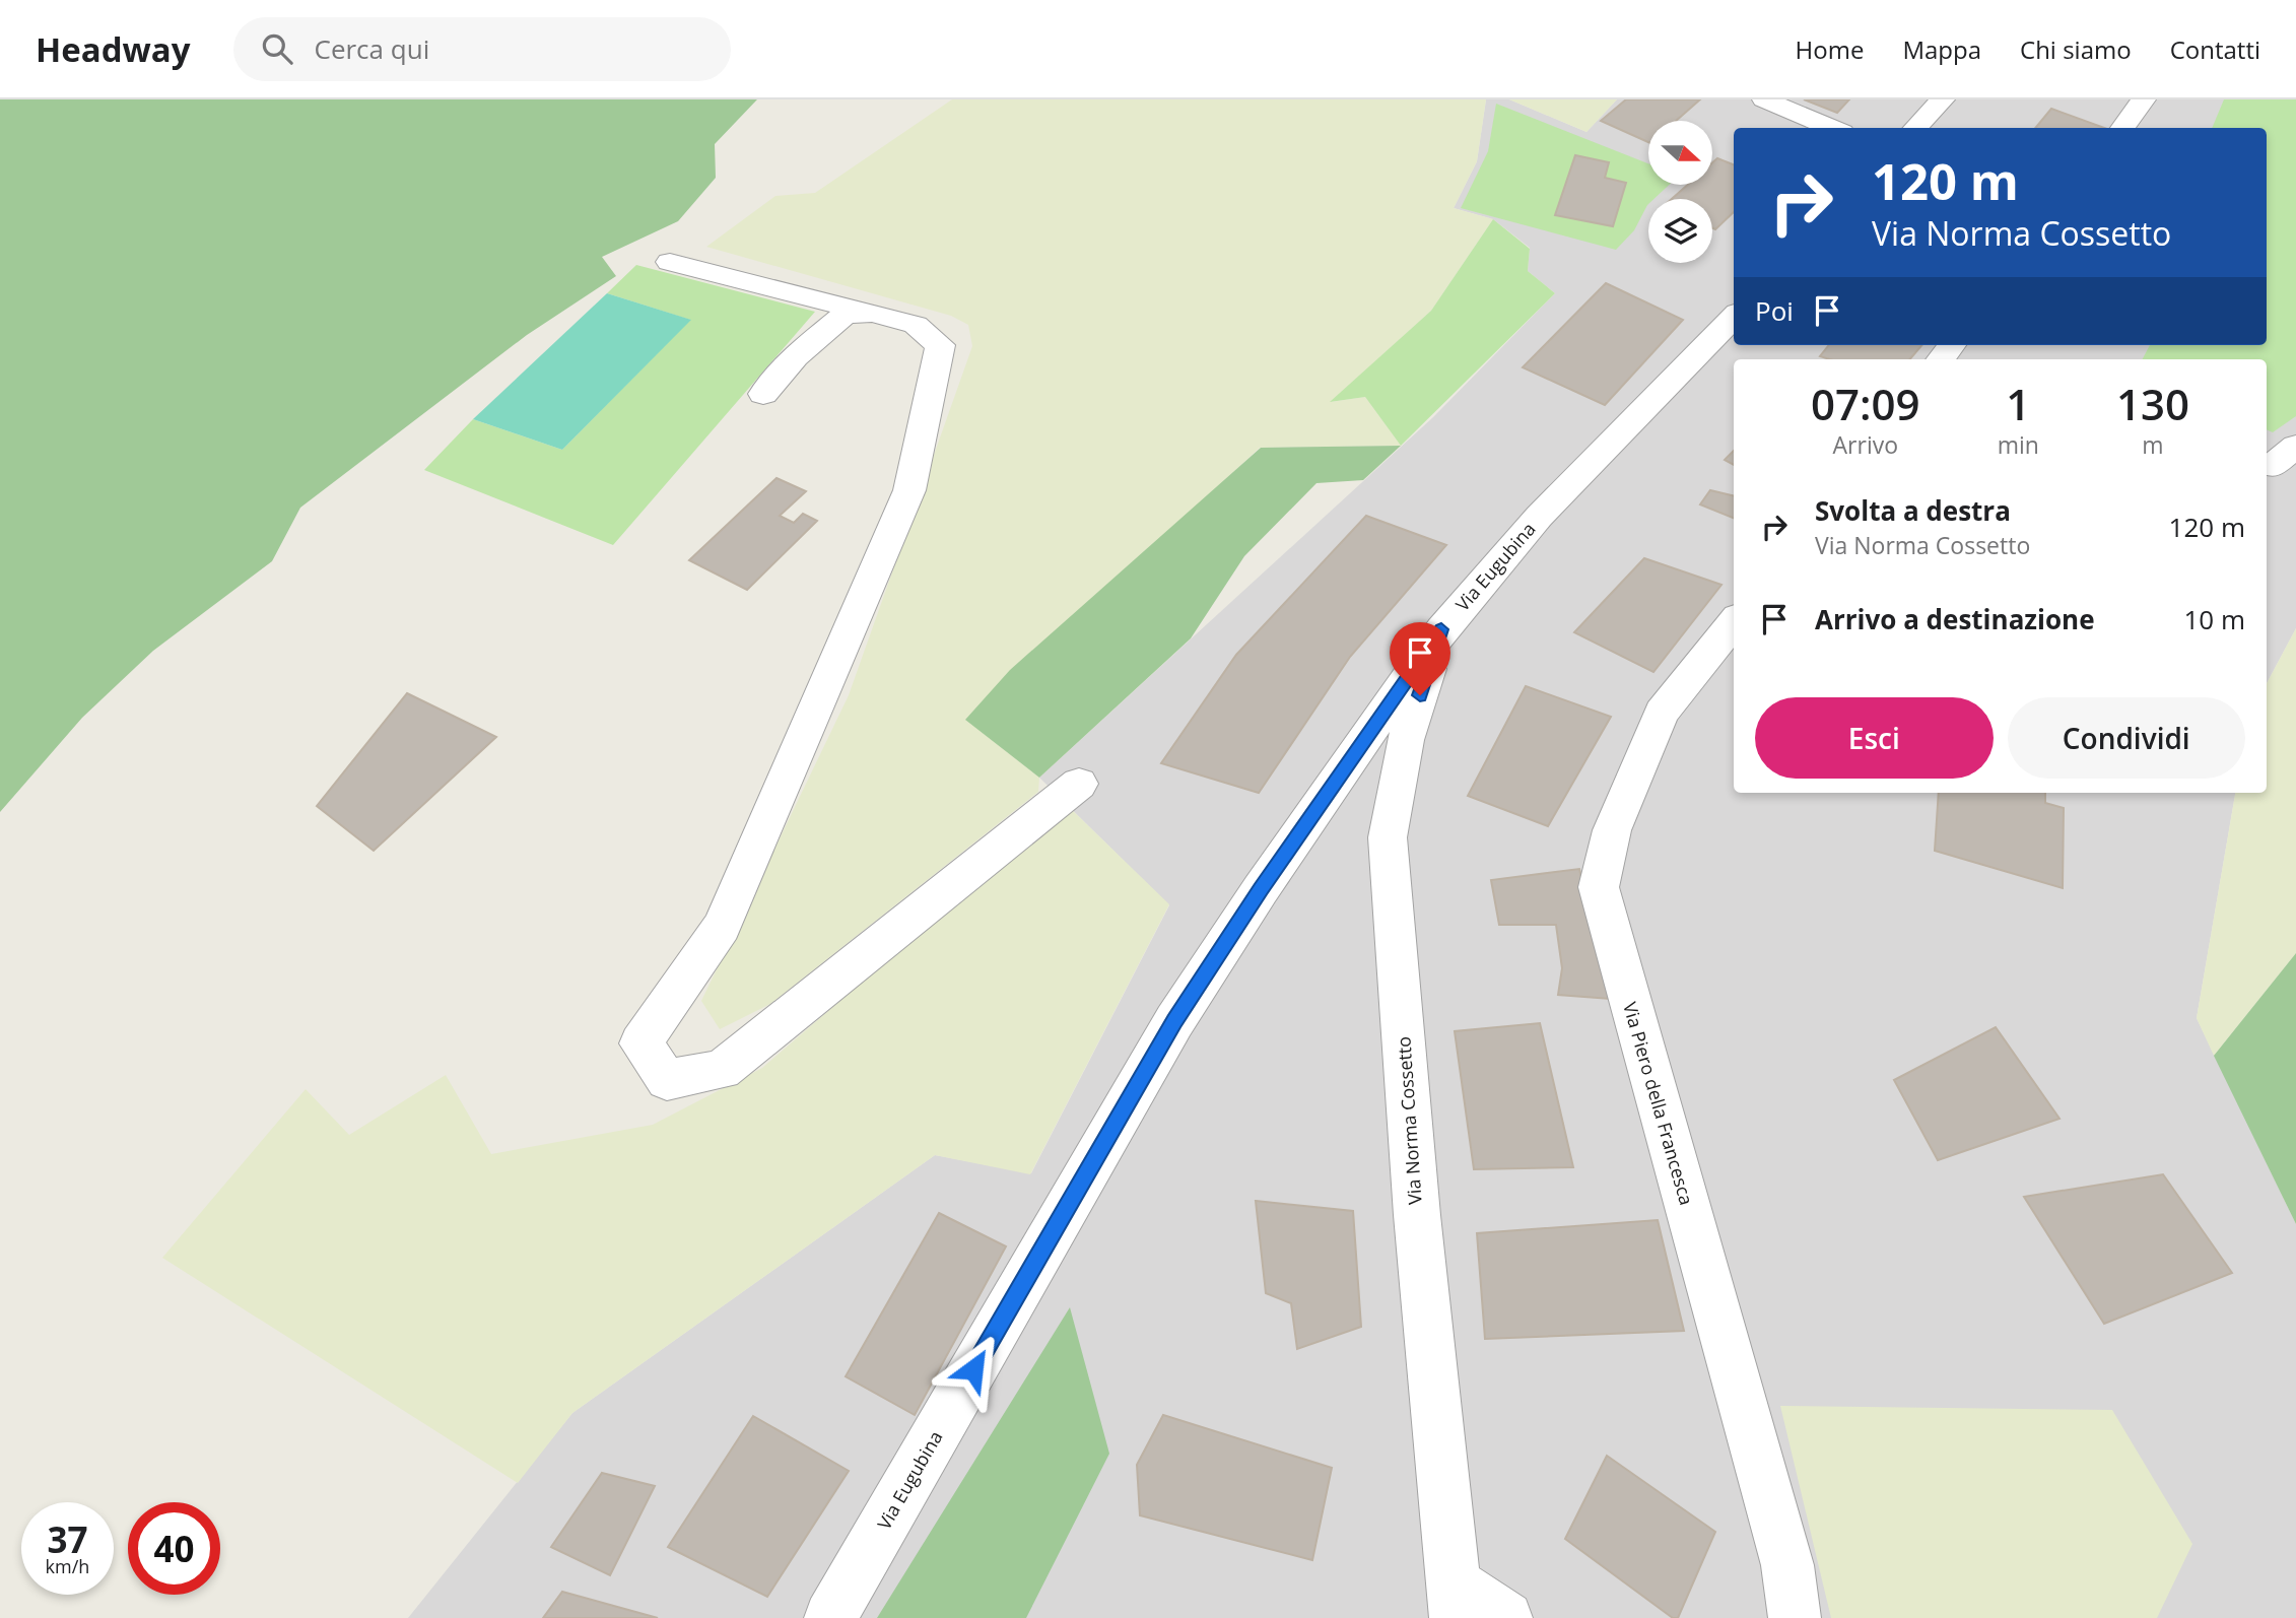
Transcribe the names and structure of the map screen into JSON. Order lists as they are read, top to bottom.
{
  "streets": {
    "street": ["Via Eugubina", "Via Piero della Francesca", "Via Norma Cossetto"]
  },
  "crossings": [
    ["Via Eugubina", "Via Norma Cossetto"]
  ],
  "north": "right",
  "page": {
    "header": "Headway",
    "search": "Cerca qui",
    "nav": [
      "Home",
      "Mappa",
      "Chi siamo",
      "Contatti"
    ],
    "turn": ["120 m", "Via Norma Cossetto"],
    "then": "Poi",
    "eta": [
      "07:09",
      "Arrivo",
      "1",
      "min",
      "130",
      "m"
    ],
    "list": [
      {
        "name": "Svolta a destra",
        "note": "Via Norma Cossetto",
        "value": "120 m"
      },
      {
        "name": "Arrivo a destinazione",
        "value": "10 m"
      }
    ],
    "buttons": ["Esci", "Condividi"],
    "speed": "37 km/h",
    "limit": "40"
  }
}
